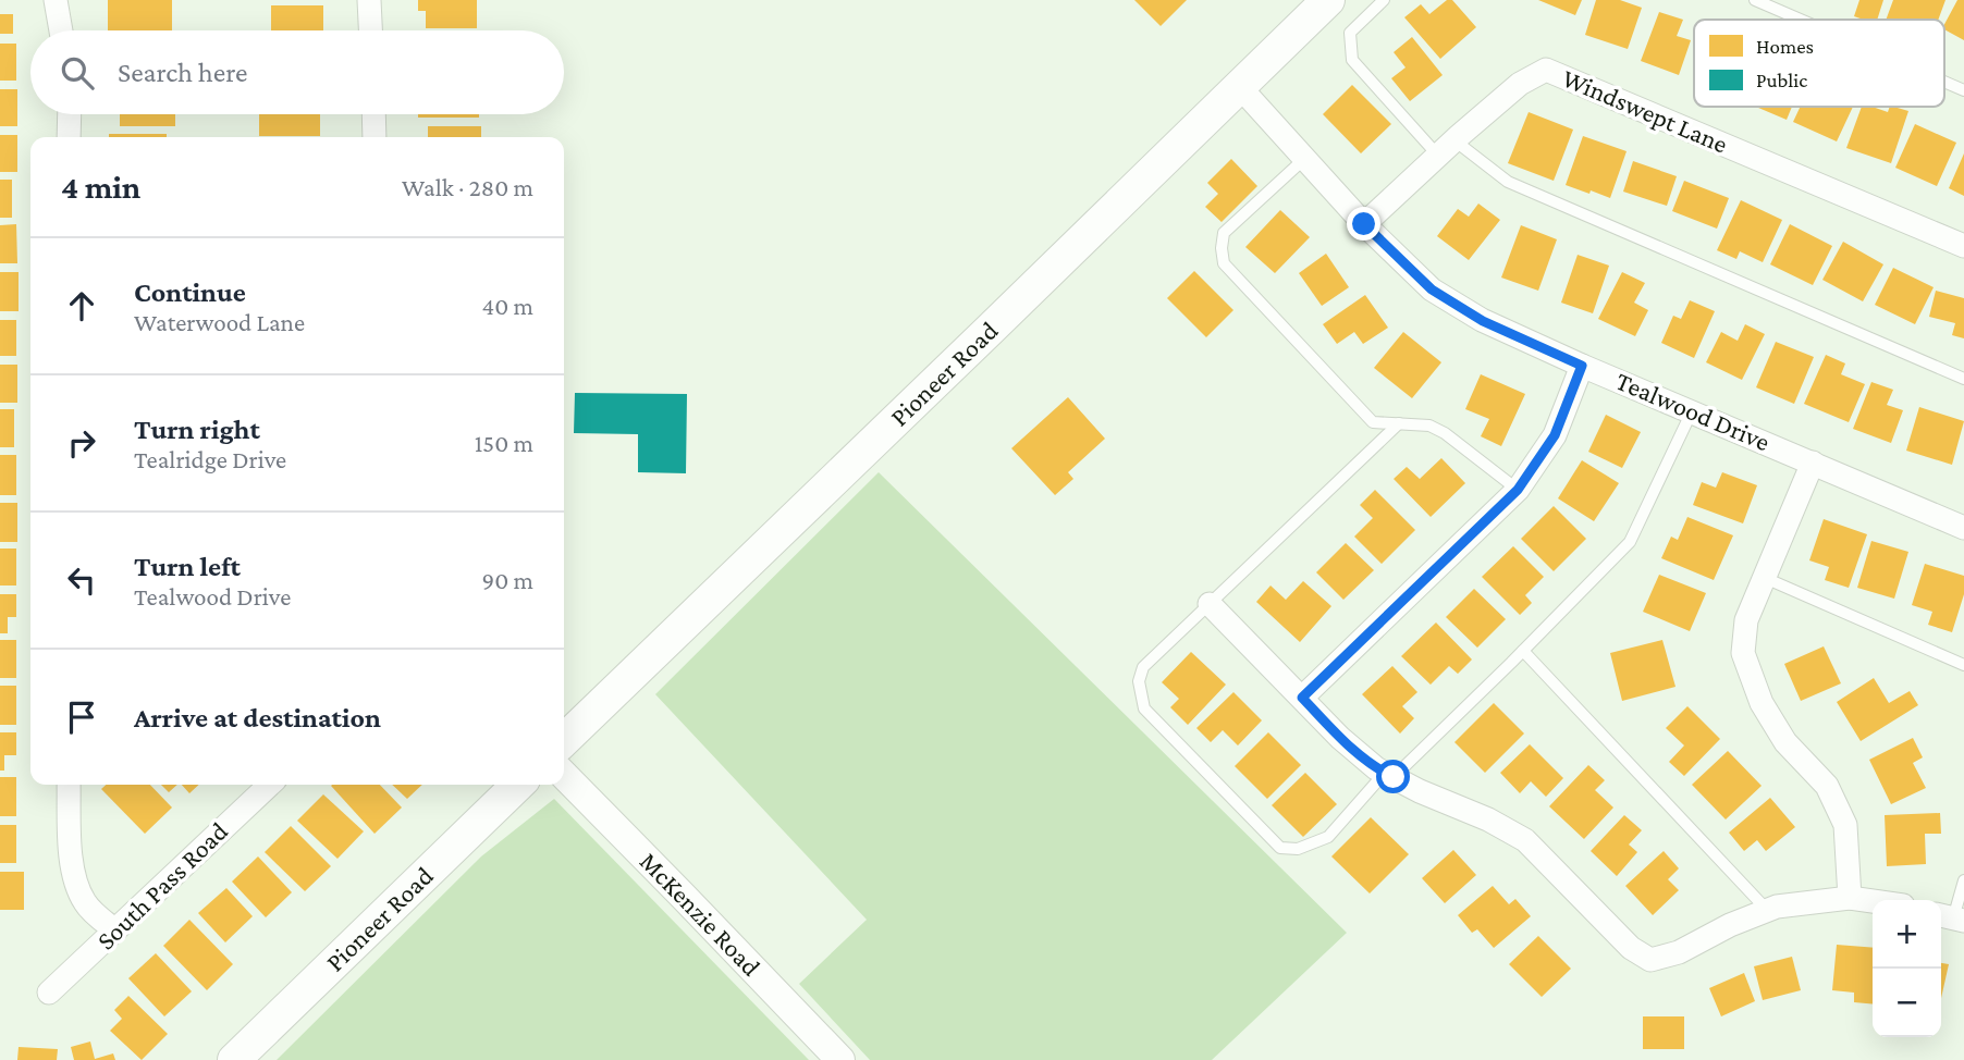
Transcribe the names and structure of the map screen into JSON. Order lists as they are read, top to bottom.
{
  "streets": {
    "main road": ["Pioneer Road"],
    "street": [
      "Windswept Lane",
      "Tealwood Drive",
      "South Pass Road",
      "McKenzie Road"
    ]
  },
  "crossings": [
    ["Windswept Lane", "Tealwood Drive"],
    ["Pioneer Road", "Tealwood Drive"]
  ],
  "legend": ["Homes", "Public"],
  "page": {
    "search": "Search here",
    "heading": ["4 min", "Walk · 280 m"],
    "list": [
      ["Continue", "Waterwood Lane", "40 m"],
      ["Turn right", "Tealridge Drive", "150 m"],
      ["Turn left", "Tealwood Drive", "90 m"],
      "Arrive at destination"
    ],
    "map_buttons": ["+", "−"]
  }
}
